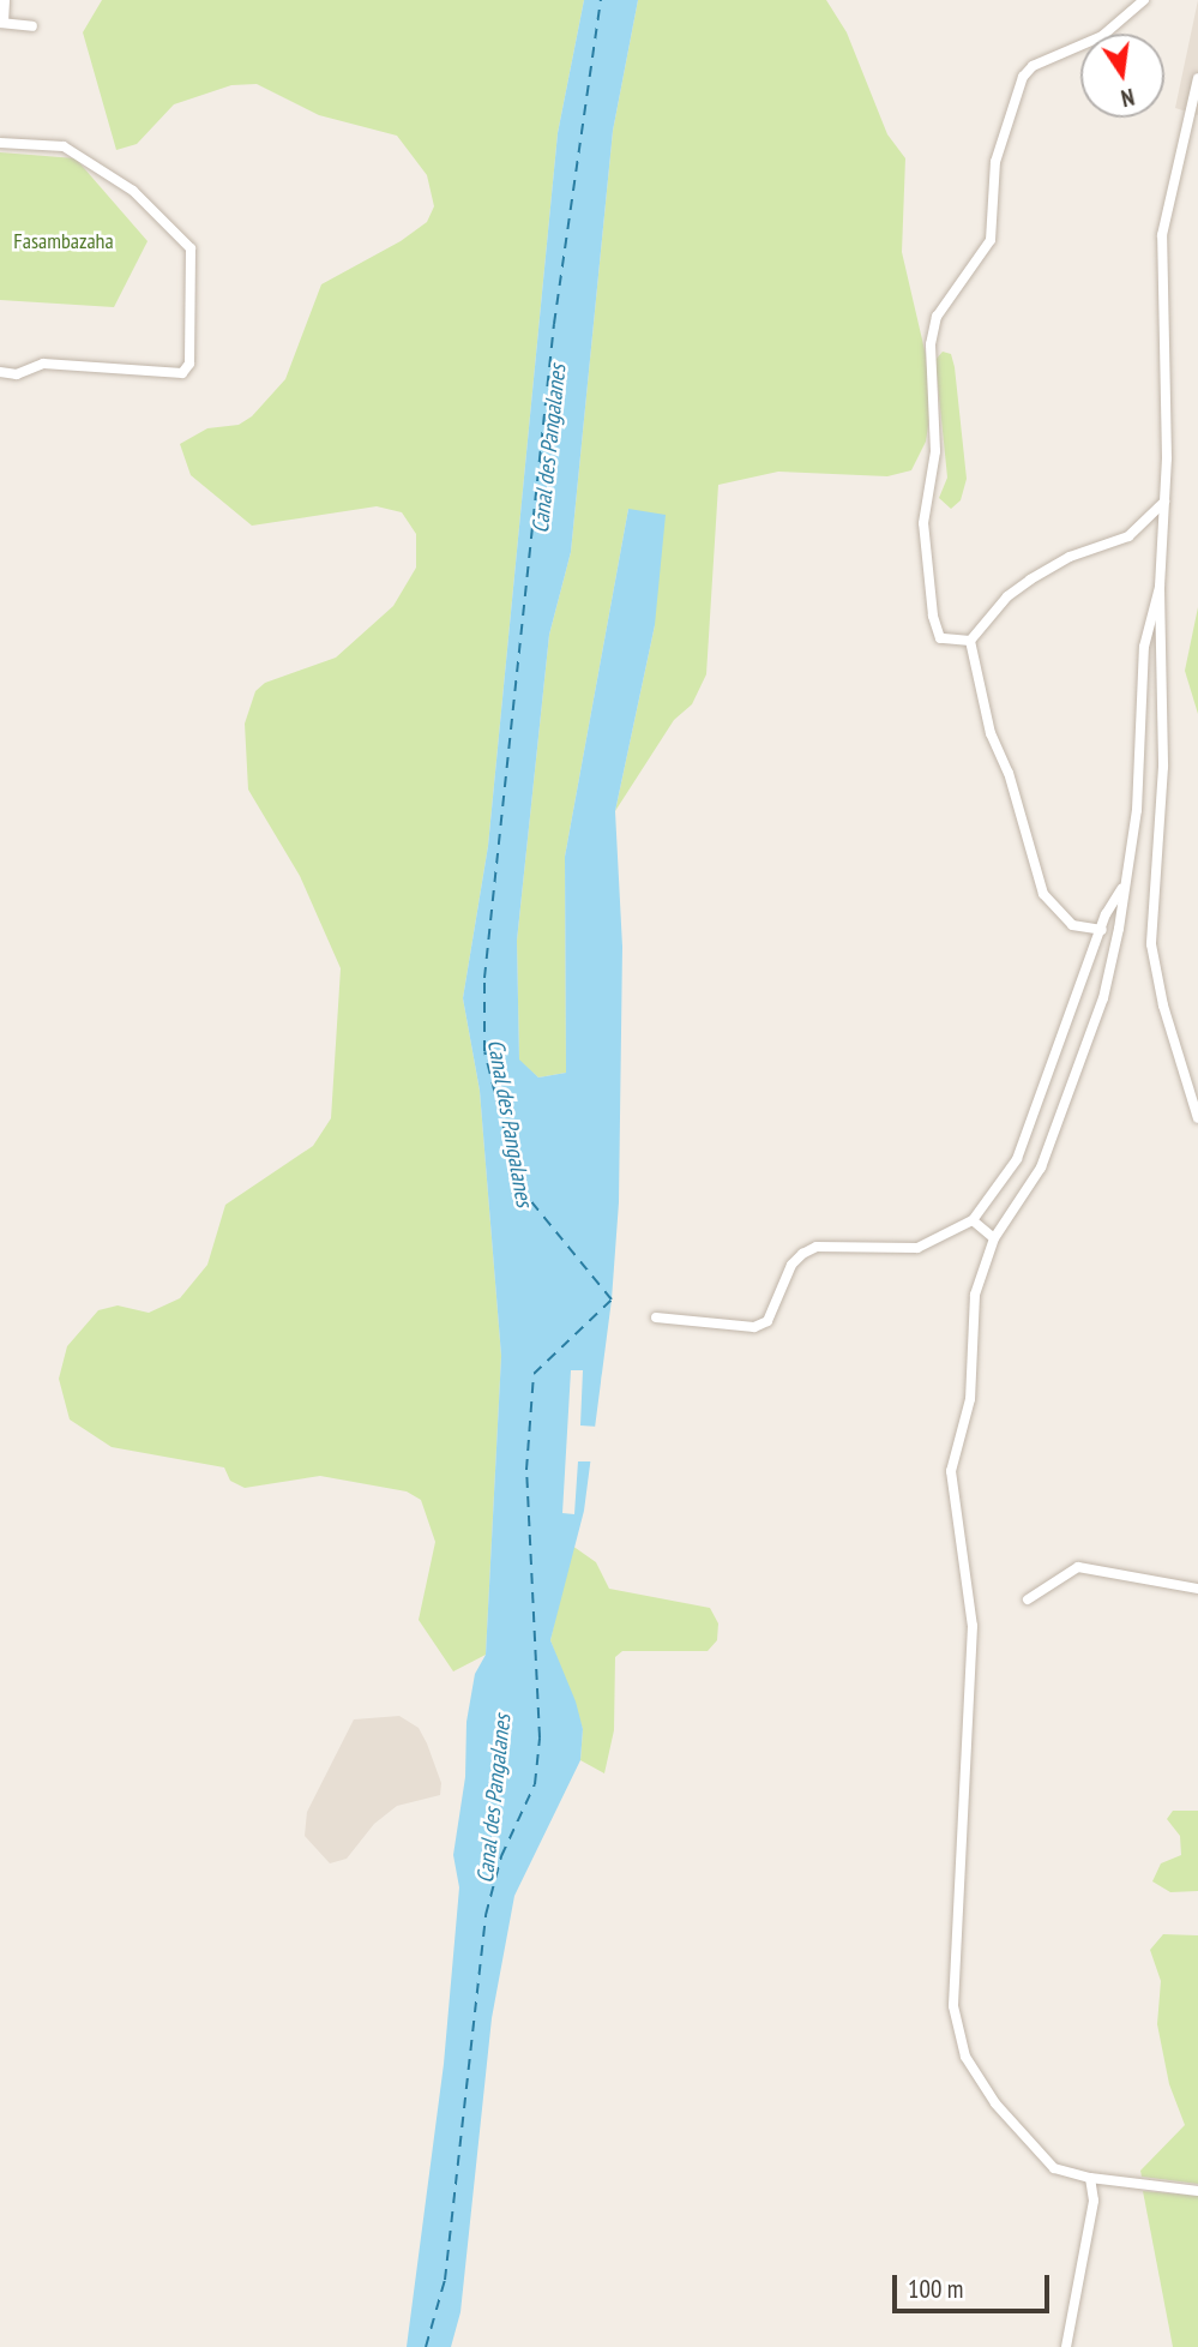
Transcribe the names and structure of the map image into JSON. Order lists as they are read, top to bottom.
{
  "water": ["Canal des Pangalanes"],
  "parks": ["Fasambazaha"],
  "scale_bar": "100 m",
  "north": "bottom"
}
